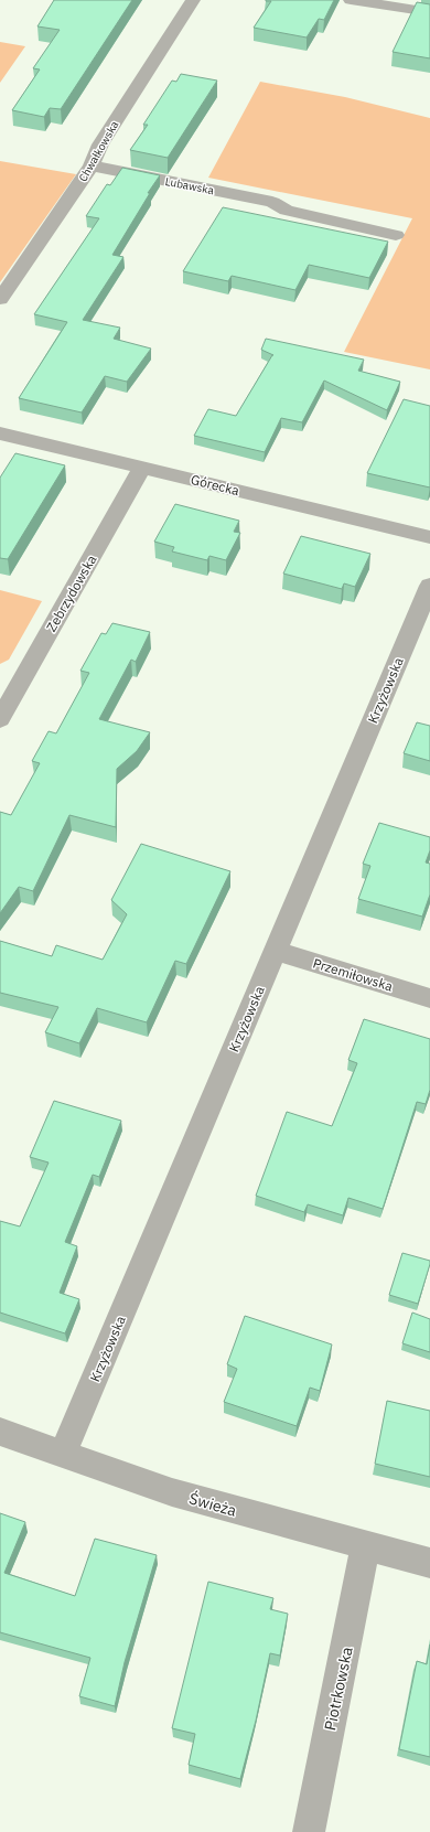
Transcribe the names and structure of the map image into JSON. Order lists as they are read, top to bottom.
{
  "streets": {
    "street": [
      "Chwałkowska",
      "Lubawska",
      "Górecka",
      "Zebrzydowska",
      "Krzyżowska",
      "Przemiłowska",
      "Świeża",
      "Piotrkowska"
    ]
  },
  "crossings": [
    ["Chwałkowska", "Lubawska"],
    ["Górecka", "Zebrzydowska"],
    ["Krzyżowska", "Przemiłowska"],
    ["Krzyżowska", "Świeża"],
    ["Świeża", "Piotrkowska"]
  ]
}
